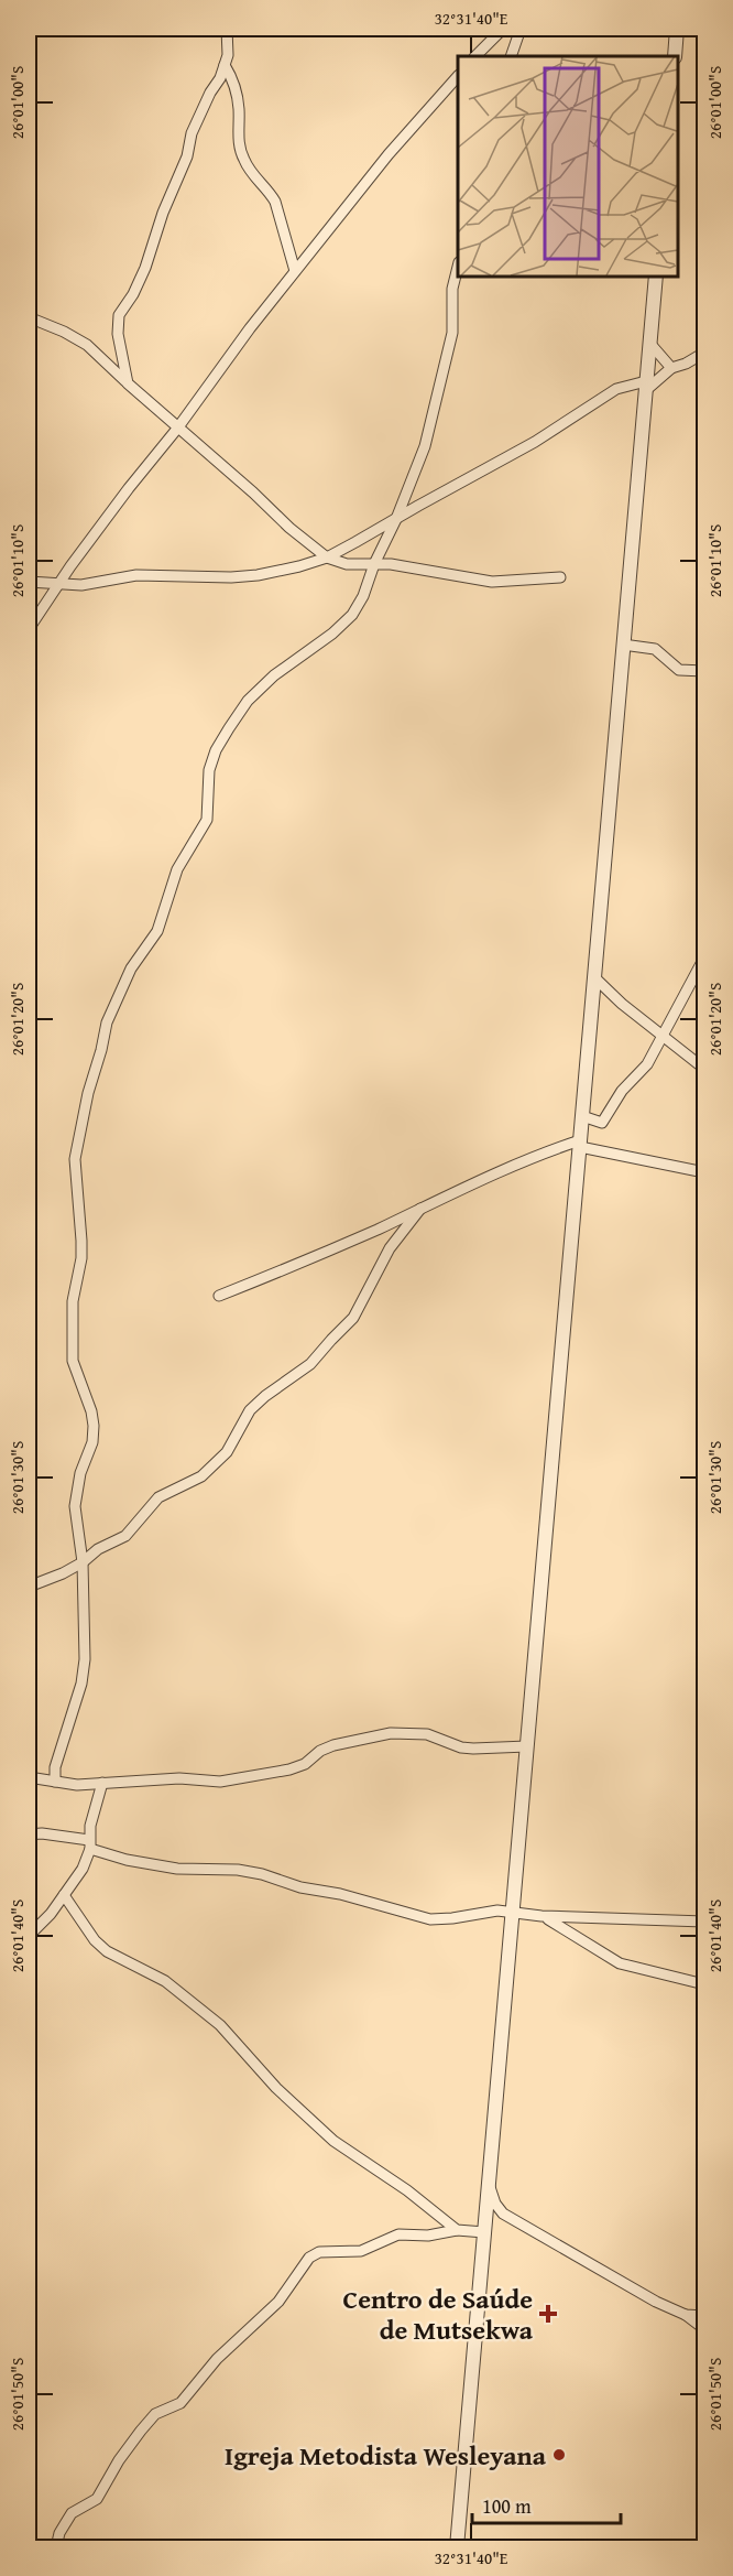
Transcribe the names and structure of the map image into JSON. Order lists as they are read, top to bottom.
{
  "places": {
    "health": ["Centro de Saúde de Mutsekwa"],
    "other": ["Igreja Metodista Wesleyana"]
  },
  "scale_bar": "100 m",
  "coordinates": [
    "32°31'40\"E",
    "26°01'00\"S",
    "26°01'10\"S",
    "26°01'20\"S",
    "26°01'30\"S",
    "26°01'40\"S",
    "26°01'50\"S"
  ]
}
